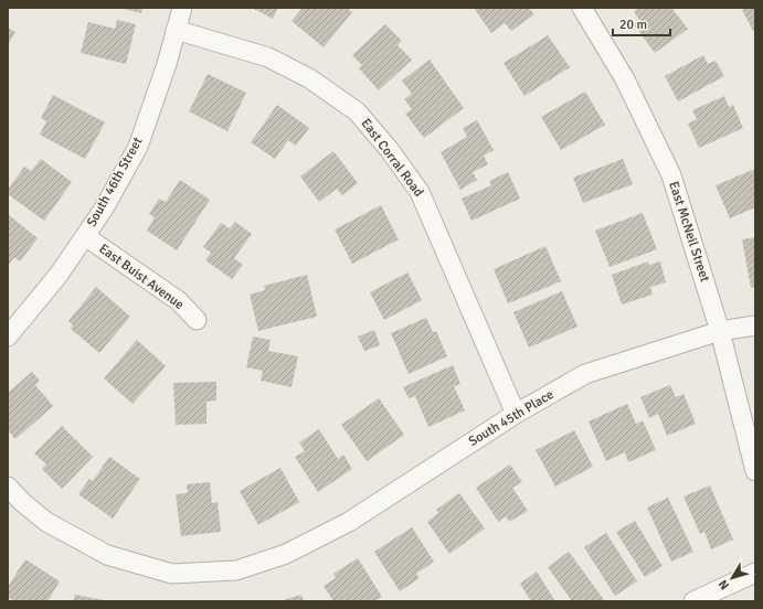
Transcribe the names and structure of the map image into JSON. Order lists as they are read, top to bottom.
{
  "streets": {
    "street": [
      "East Corral Road",
      "South 46th Street",
      "East McNeil Street",
      "East Buist Avenue",
      "South 45th Place"
    ]
  },
  "crossings": [
    ["East Corral Road", "South 46th Street"],
    ["East Corral Road", "South 45th Place"],
    ["South 46th Street", "East Buist Avenue"],
    ["East McNeil Street", "South 45th Place"]
  ],
  "scale_bar": "20 m",
  "north": "bottom left"
}
